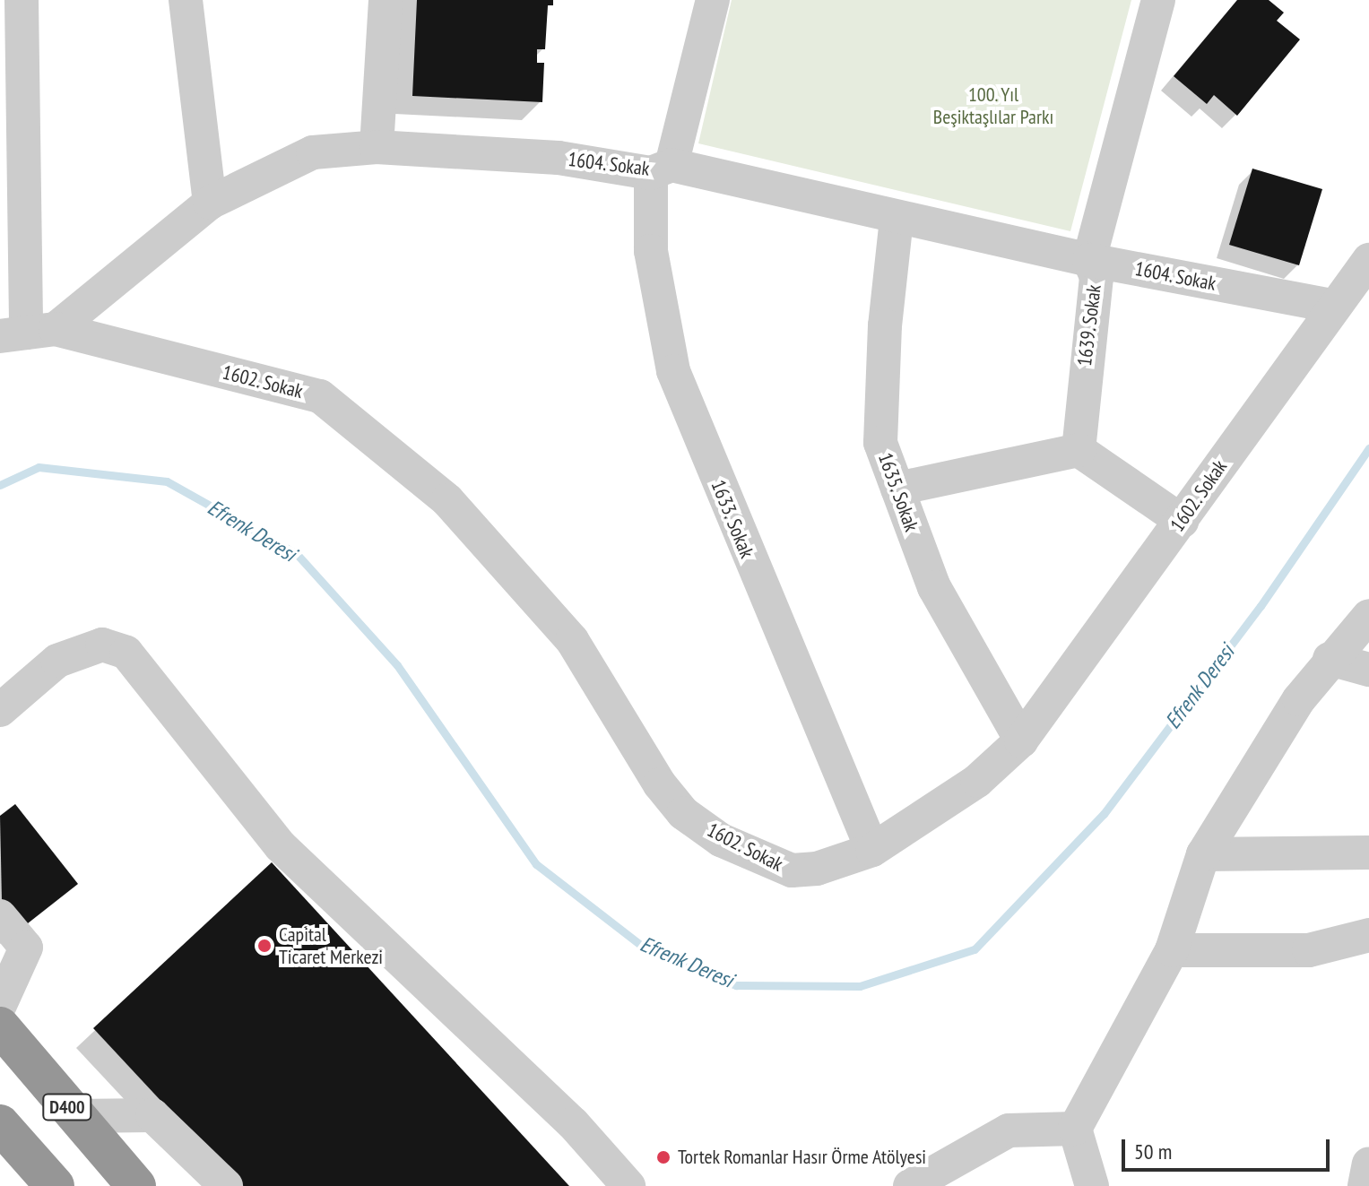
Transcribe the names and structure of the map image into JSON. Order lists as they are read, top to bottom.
{
  "streets": {
    "highway": ["D400"],
    "street": [
      "1604. Sokak",
      "1639. Sokak",
      "1602. Sokak",
      "1635. Sokak",
      "1633. Sokak"
    ]
  },
  "crossings": [
    ["1604. Sokak", "1639. Sokak"],
    ["1604. Sokak", "1602. Sokak"],
    ["1604. Sokak", "1635. Sokak"],
    ["1604. Sokak", "1633. Sokak"],
    ["1602. Sokak", "1635. Sokak"],
    ["1602. Sokak", "1633. Sokak"]
  ],
  "water": ["Efrenk Deresi"],
  "parks": ["100. Yıl Beşiktaşlılar Parkı"],
  "places": ["Capital Ticaret Merkezi", "Tortek Romanlar Hasır Örme Atölyesi"],
  "scale_bar": "50 m"
}
